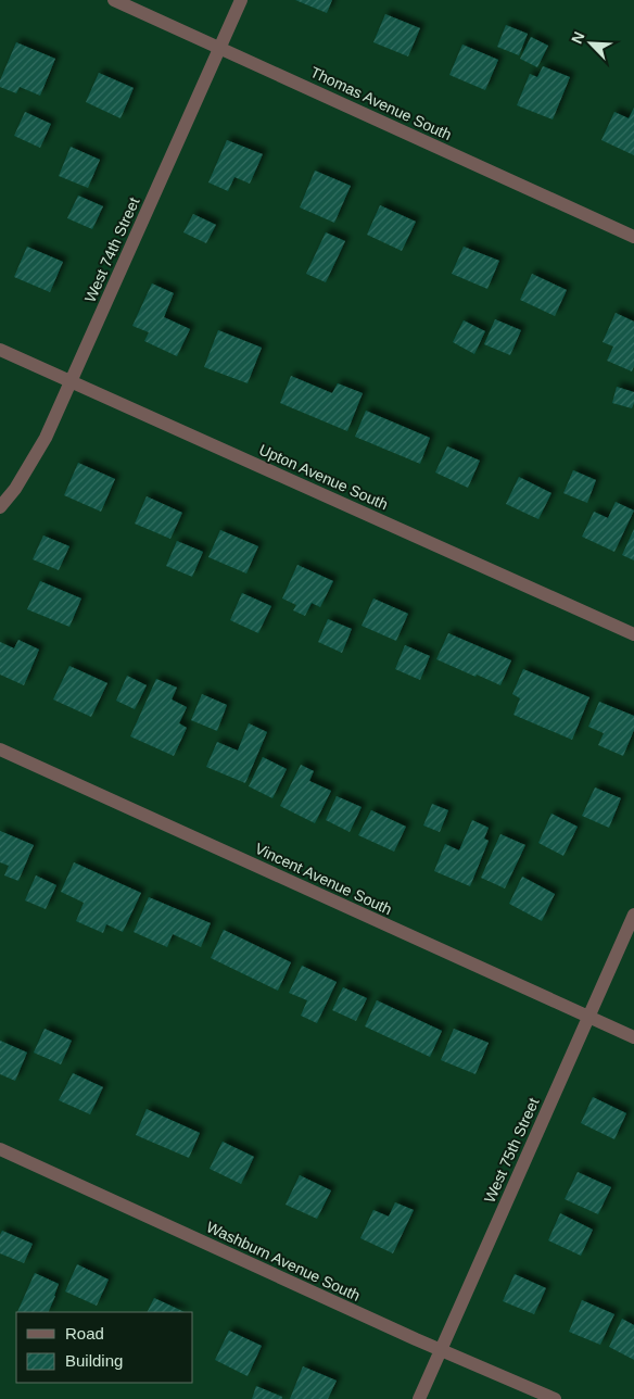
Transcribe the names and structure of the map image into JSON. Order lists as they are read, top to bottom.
{
  "streets": {
    "street": [
      "Thomas Avenue South",
      "West 74th Street",
      "Upton Avenue South",
      "Vincent Avenue South",
      "West 75th Street",
      "Washburn Avenue South"
    ]
  },
  "crossings": [
    ["Thomas Avenue South", "West 74th Street"],
    ["West 74th Street", "Upton Avenue South"],
    ["Vincent Avenue South", "West 75th Street"],
    ["West 75th Street", "Washburn Avenue South"]
  ],
  "legend": ["Road", "Building"],
  "north": "top left"
}
